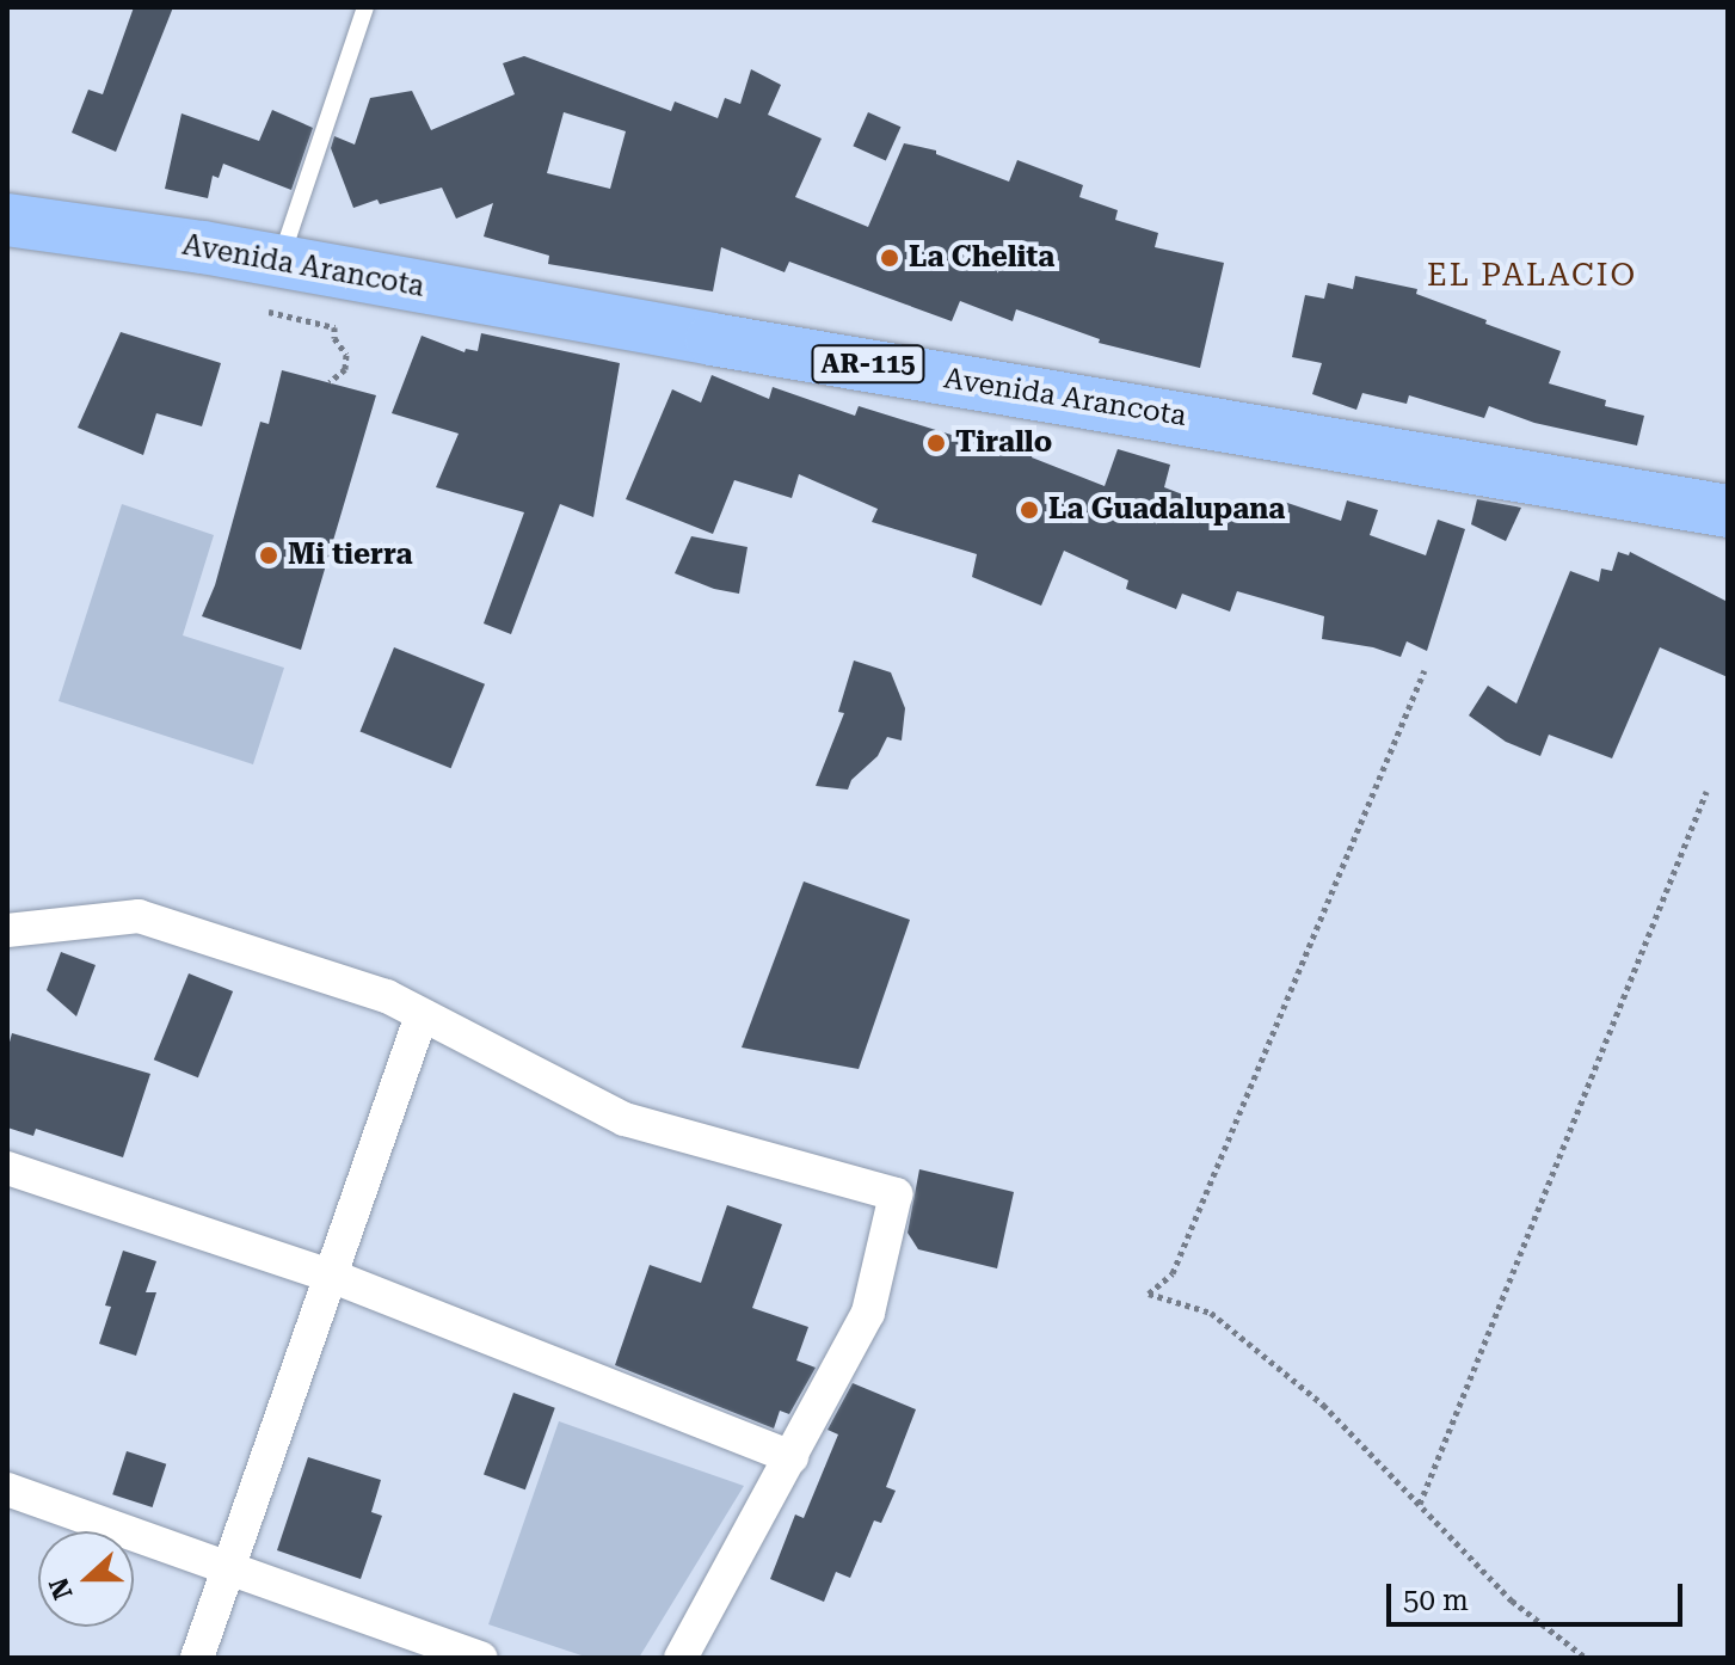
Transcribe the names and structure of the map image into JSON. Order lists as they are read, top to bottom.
{
  "streets": {
    "main road": ["Avenida Arancota", "AR-115"]
  },
  "districts": ["EL PALACIO"],
  "places": [
    "La Chelita",
    "Tirallo",
    "La Guadalupana",
    "Mi tierra"
  ],
  "scale_bar": "50 m",
  "north": "left"
}
